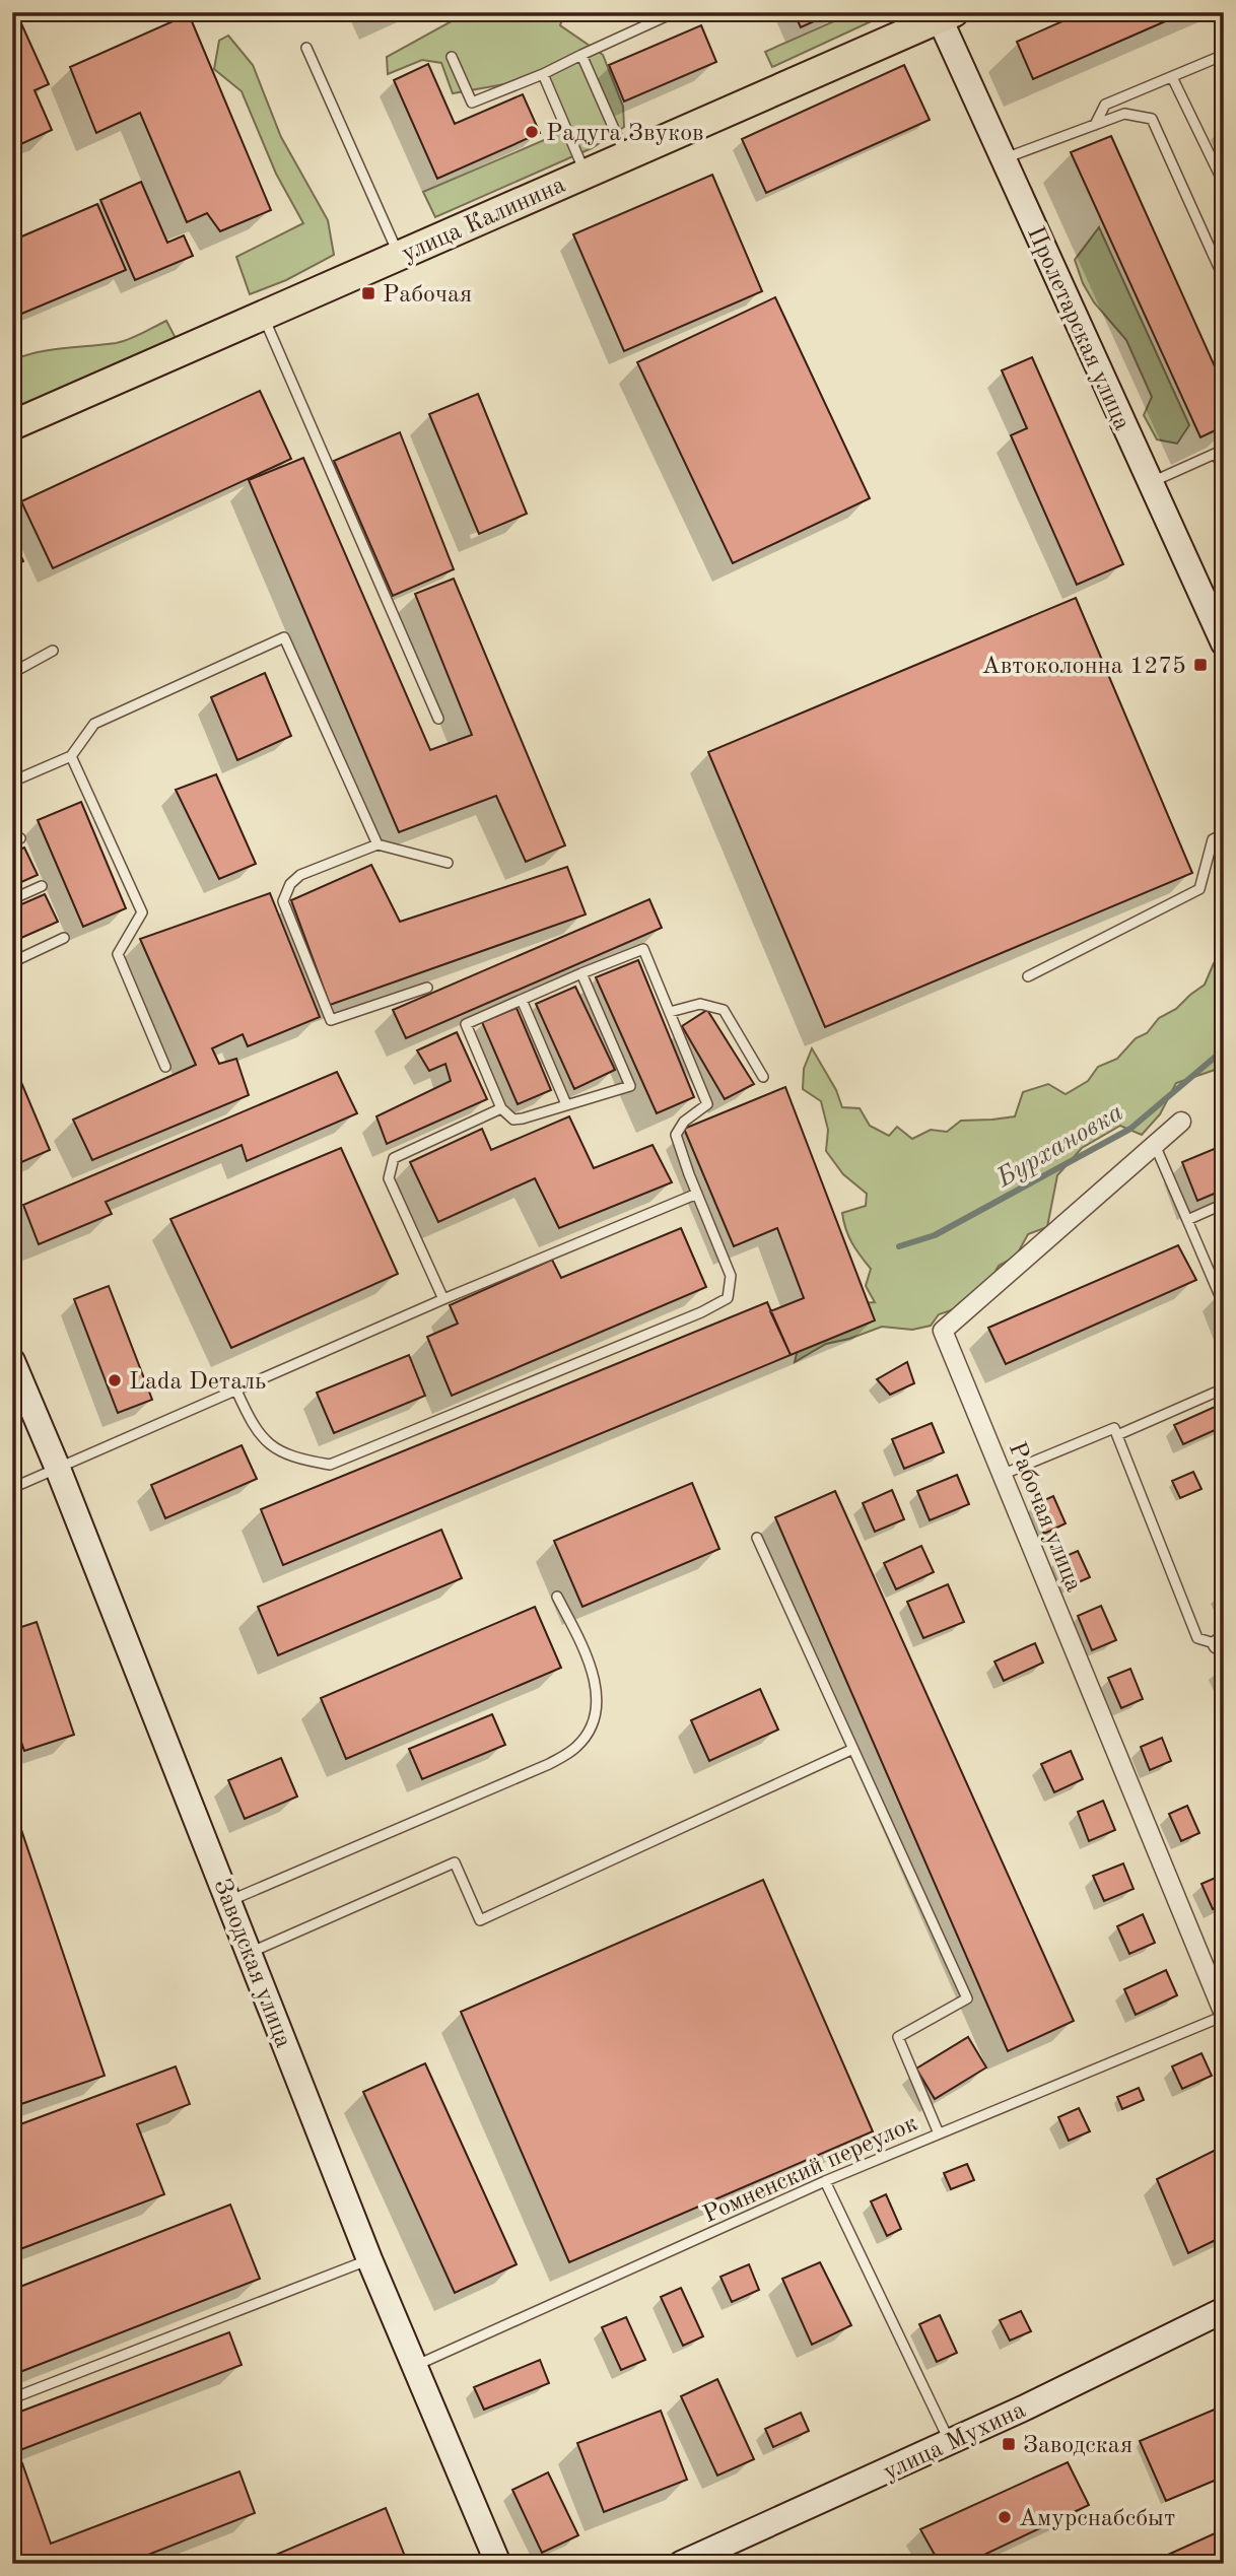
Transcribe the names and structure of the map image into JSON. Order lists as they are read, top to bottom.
{
  "streets": {
    "main road": ["улица Калинина"],
    "street": [
      "Пролетарская улица",
      "Рабочая улица",
      "Заводская улица",
      "улица Мухина"
    ],
    "lane": ["Ромненский переулок"]
  },
  "crossings": [
    ["улица Калинина", "Пролетарская улица"],
    ["Рабочая улица", "Ромненский переулок"],
    ["Заводская улица", "Ромненский переулок"]
  ],
  "water": ["Бурхановка"],
  "places": {
    "other": ["Радуга Звуков", "Lada Dеталь", "Амурснабсбыт"],
    "transit": ["Рабочая", "Автоколонна 1275", "Заводская"]
  }
}
